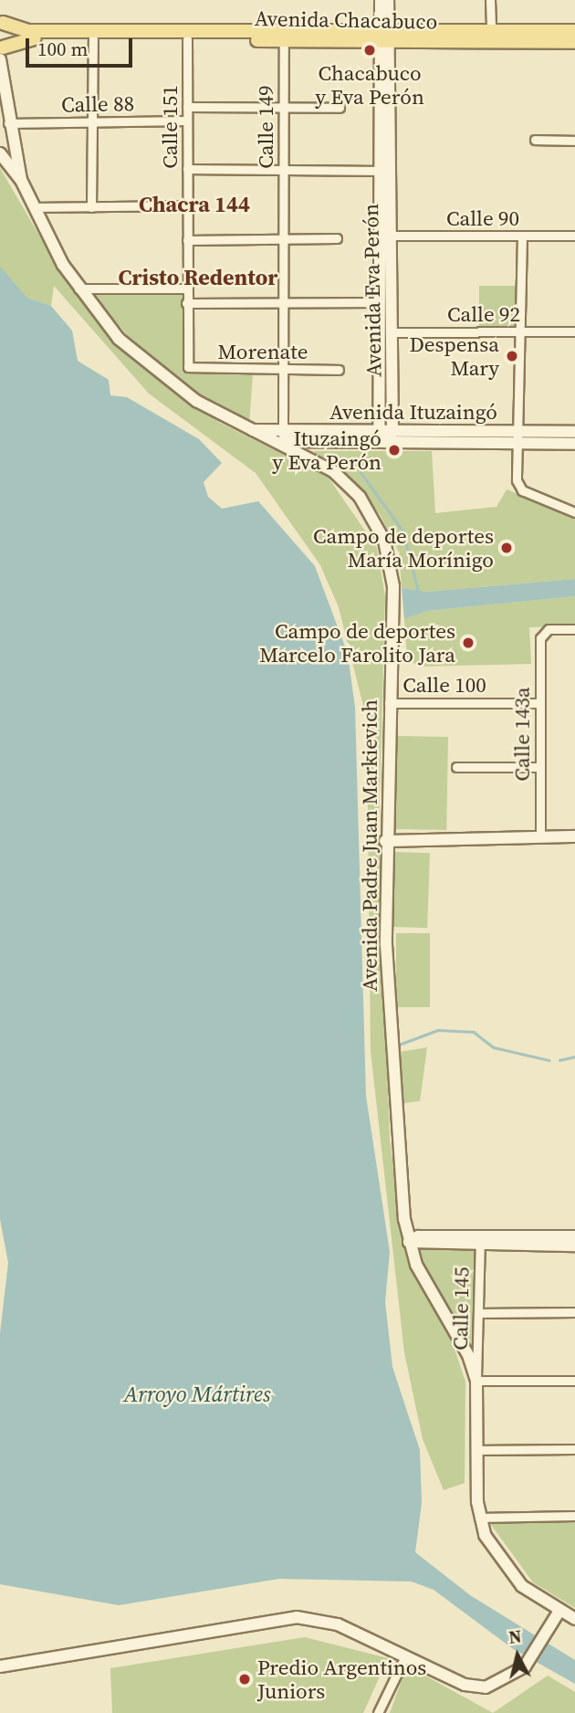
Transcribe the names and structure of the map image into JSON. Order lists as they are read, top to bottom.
{
  "streets": {
    "main road": [
      "Avenida Chacabuco",
      "Avenida Eva Perón",
      "Avenida Ituzaingó",
      "Avenida Padre Juan Markievich"
    ],
    "street": [
      "Calle 88",
      "Calle 151",
      "Calle 149",
      "Calle 90",
      "Calle 92",
      "Morenate",
      "Calle 100",
      "Calle 143a",
      "Calle 145"
    ]
  },
  "crossings": [
    ["Avenida Chacabuco", "Calle 151"],
    ["Avenida Chacabuco", "Calle 149"],
    ["Avenida Chacabuco", "Avenida Eva Perón"],
    ["Avenida Chacabuco", "Avenida Padre Juan Markievich"],
    ["Calle 88", "Calle 151"],
    ["Calle 88", "Avenida Padre Juan Markievich"],
    ["Calle 151", "Morenate"],
    ["Calle 149", "Morenate"],
    ["Calle 149", "Avenida Ituzaingó"],
    ["Calle 90", "Avenida Eva Perón"],
    ["Avenida Eva Perón", "Calle 92"],
    ["Avenida Eva Perón", "Avenida Ituzaingó"],
    ["Avenida Ituzaingó", "Avenida Padre Juan Markievich"],
    ["Calle 100", "Calle 143a"],
    ["Calle 100", "Avenida Padre Juan Markievich"],
    ["Avenida Padre Juan Markievich", "Calle 145"]
  ],
  "districts": ["Chacra 144", "Cristo Redentor"],
  "water": ["Arroyo Mártires"],
  "places": [
    "Chacabuco y Eva Perón",
    "Despensa Mary",
    "Ituzaingó y Eva Perón",
    "Campo de deportes María Morínigo",
    "Campo de deportes Marcelo Farolito Jara",
    "Predio Argentinos Juniors"
  ],
  "scale_bar": "100 m",
  "north": "top"
}
